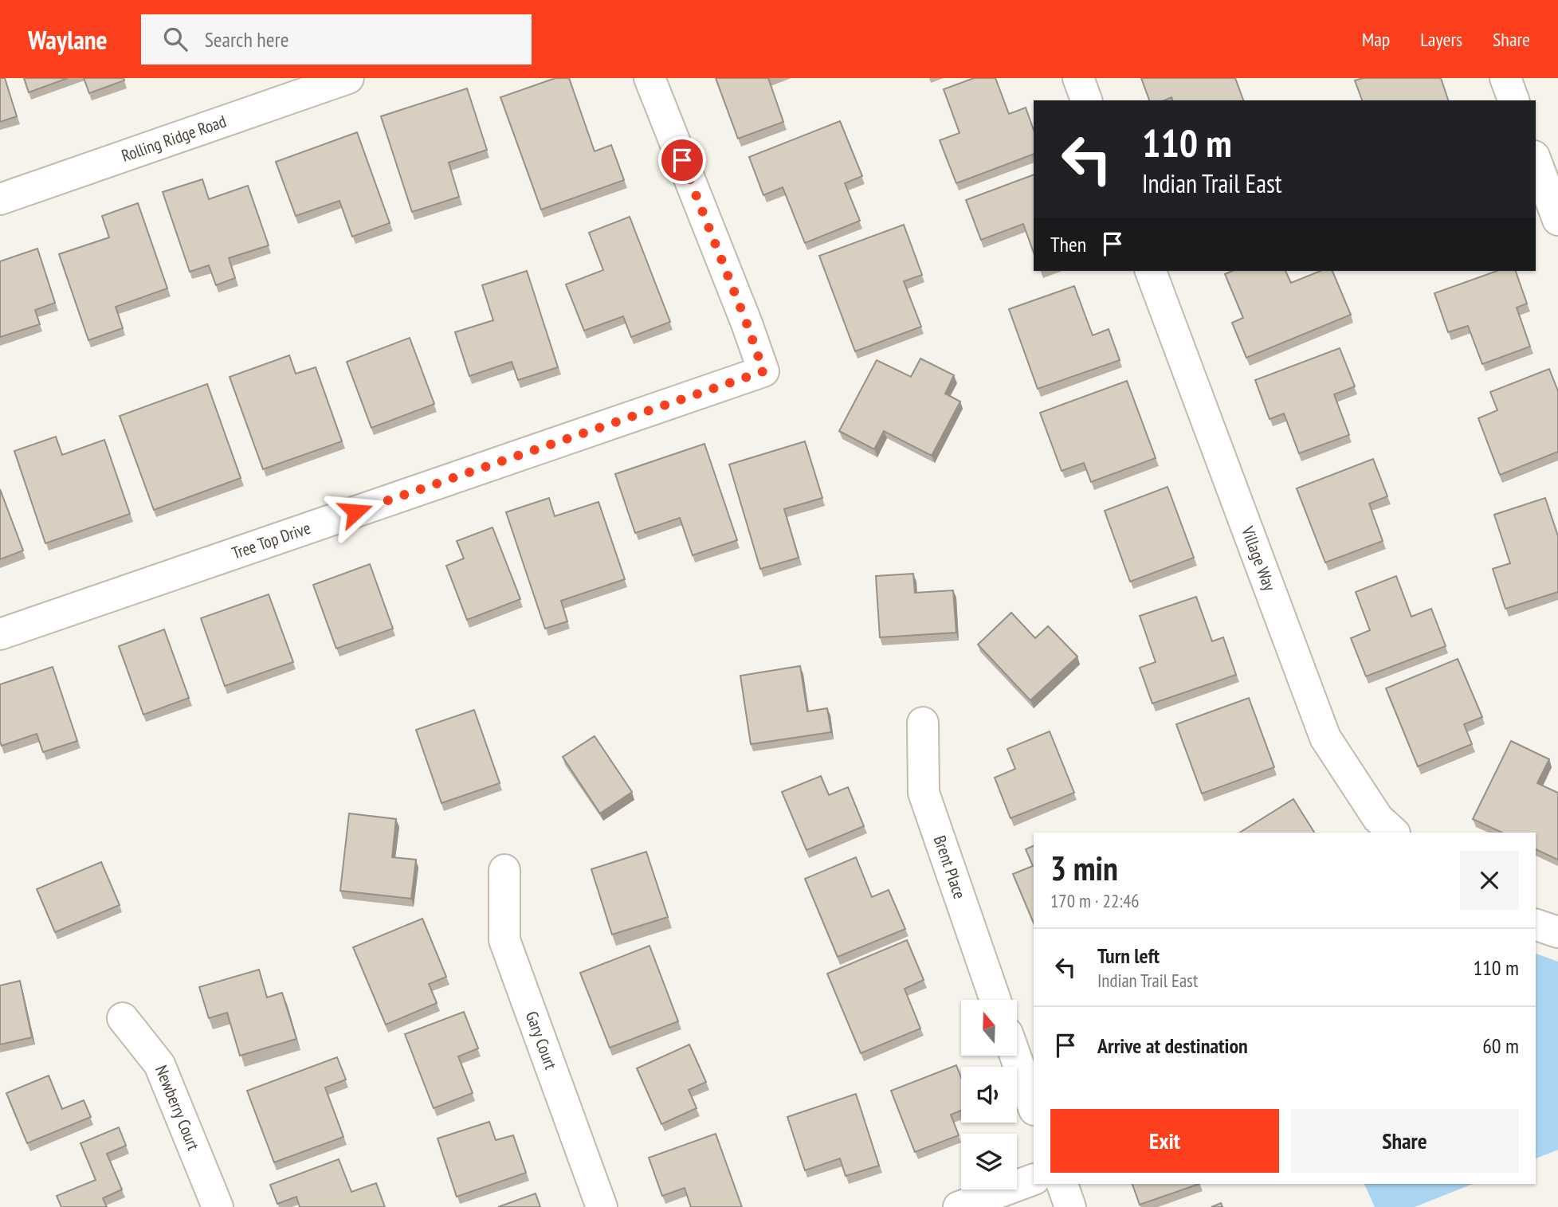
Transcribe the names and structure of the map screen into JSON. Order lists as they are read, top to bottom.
{
  "streets": {
    "street": [
      "Rolling Ridge Road",
      "Tree Top Drive",
      "Village Way",
      "Brent Place",
      "Gary Court",
      "Newberry Court"
    ]
  },
  "north": "top",
  "page": {
    "header": "Waylane",
    "search": "Search here",
    "nav": ["Map", "Layers", "Share"],
    "turn": ["110 m", "Indian Trail East"],
    "then": "Then",
    "heading": ["3 min", "170 m · 22:46"],
    "list": [
      {
        "name": "Turn left",
        "note": "Indian Trail East",
        "value": "110 m"
      },
      {
        "name": "Arrive at destination",
        "value": "60 m"
      }
    ],
    "buttons": ["Exit", "Share"]
  }
}
